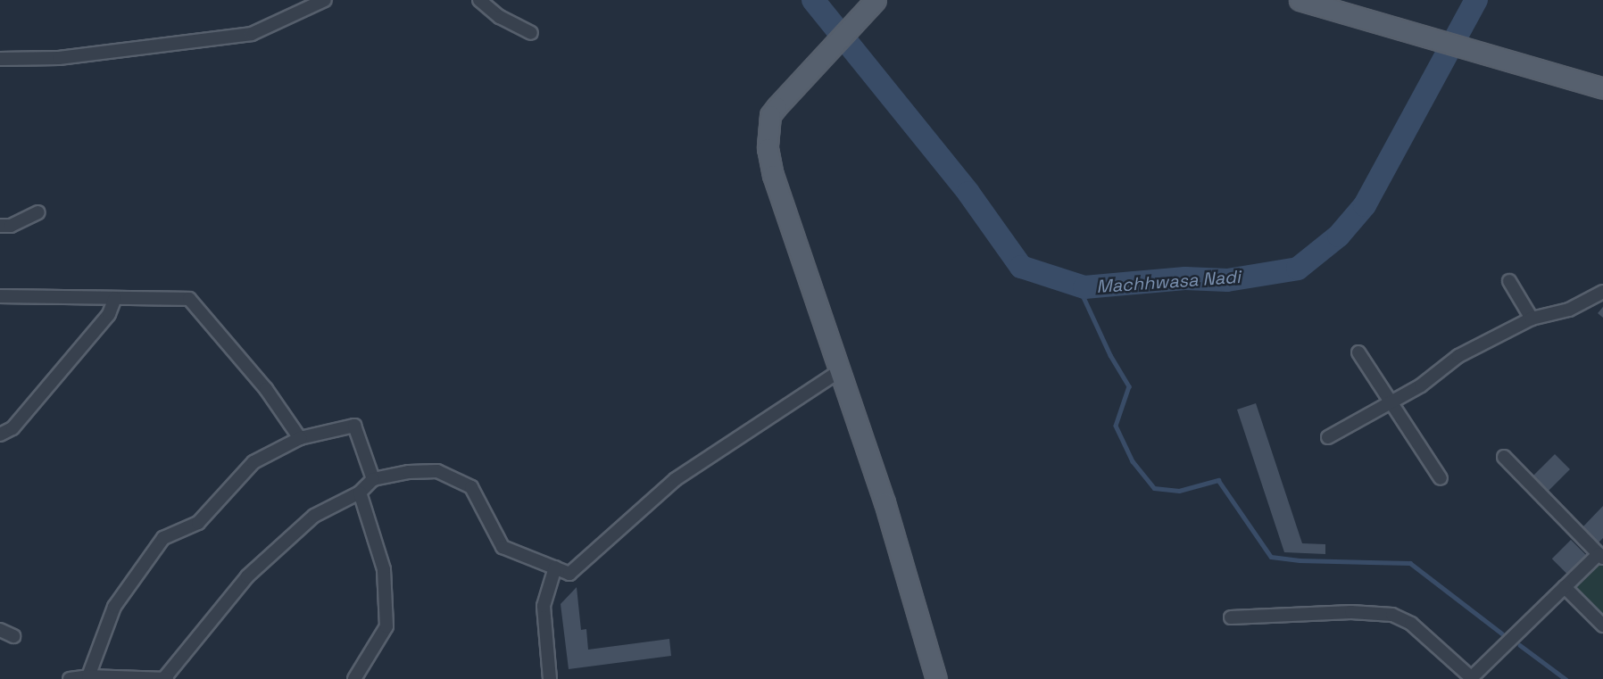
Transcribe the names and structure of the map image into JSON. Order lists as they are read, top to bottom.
{
  "water": ["Machhwasa Nadi"]
}
